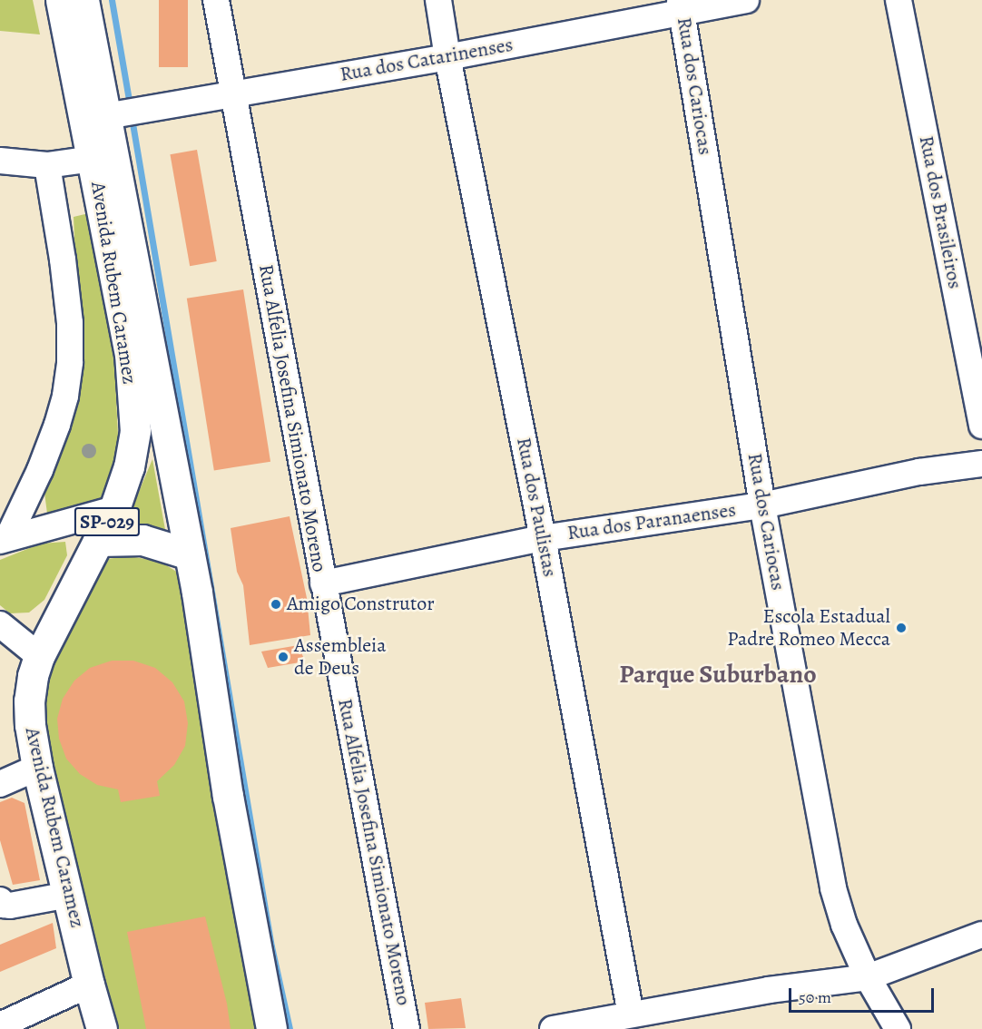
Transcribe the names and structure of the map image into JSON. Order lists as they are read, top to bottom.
{
  "streets": {
    "highway": ["Avenida Rubem Caramez", "SP-029"],
    "street": [
      "Rua dos Catarinenses",
      "Rua dos Cariocas",
      "Rua dos Brasileiros",
      "Rua Alfelia Josefina Simionato Moreno",
      "Rua dos Paulistas",
      "Rua dos Paranaenses"
    ]
  },
  "crossings": [
    ["Rua dos Catarinenses", "Rua dos Cariocas"],
    ["Rua dos Catarinenses", "Avenida Rubem Caramez"],
    ["Rua dos Catarinenses", "Rua Alfelia Josefina Simionato Moreno"],
    ["Rua dos Catarinenses", "Rua dos Paulistas"],
    ["Rua dos Cariocas", "Rua dos Paranaenses"],
    ["Avenida Rubem Caramez", "SP-029"],
    ["Rua Alfelia Josefina Simionato Moreno", "Rua dos Paranaenses"],
    ["Rua dos Paulistas", "Rua dos Paranaenses"]
  ],
  "districts": ["Parque Suburbano"],
  "places": ["Amigo Construtor", "Escola Estadual Padre Romeo Mecca", "Assembleia de Deus"],
  "scale_bar": "50 m"
}
